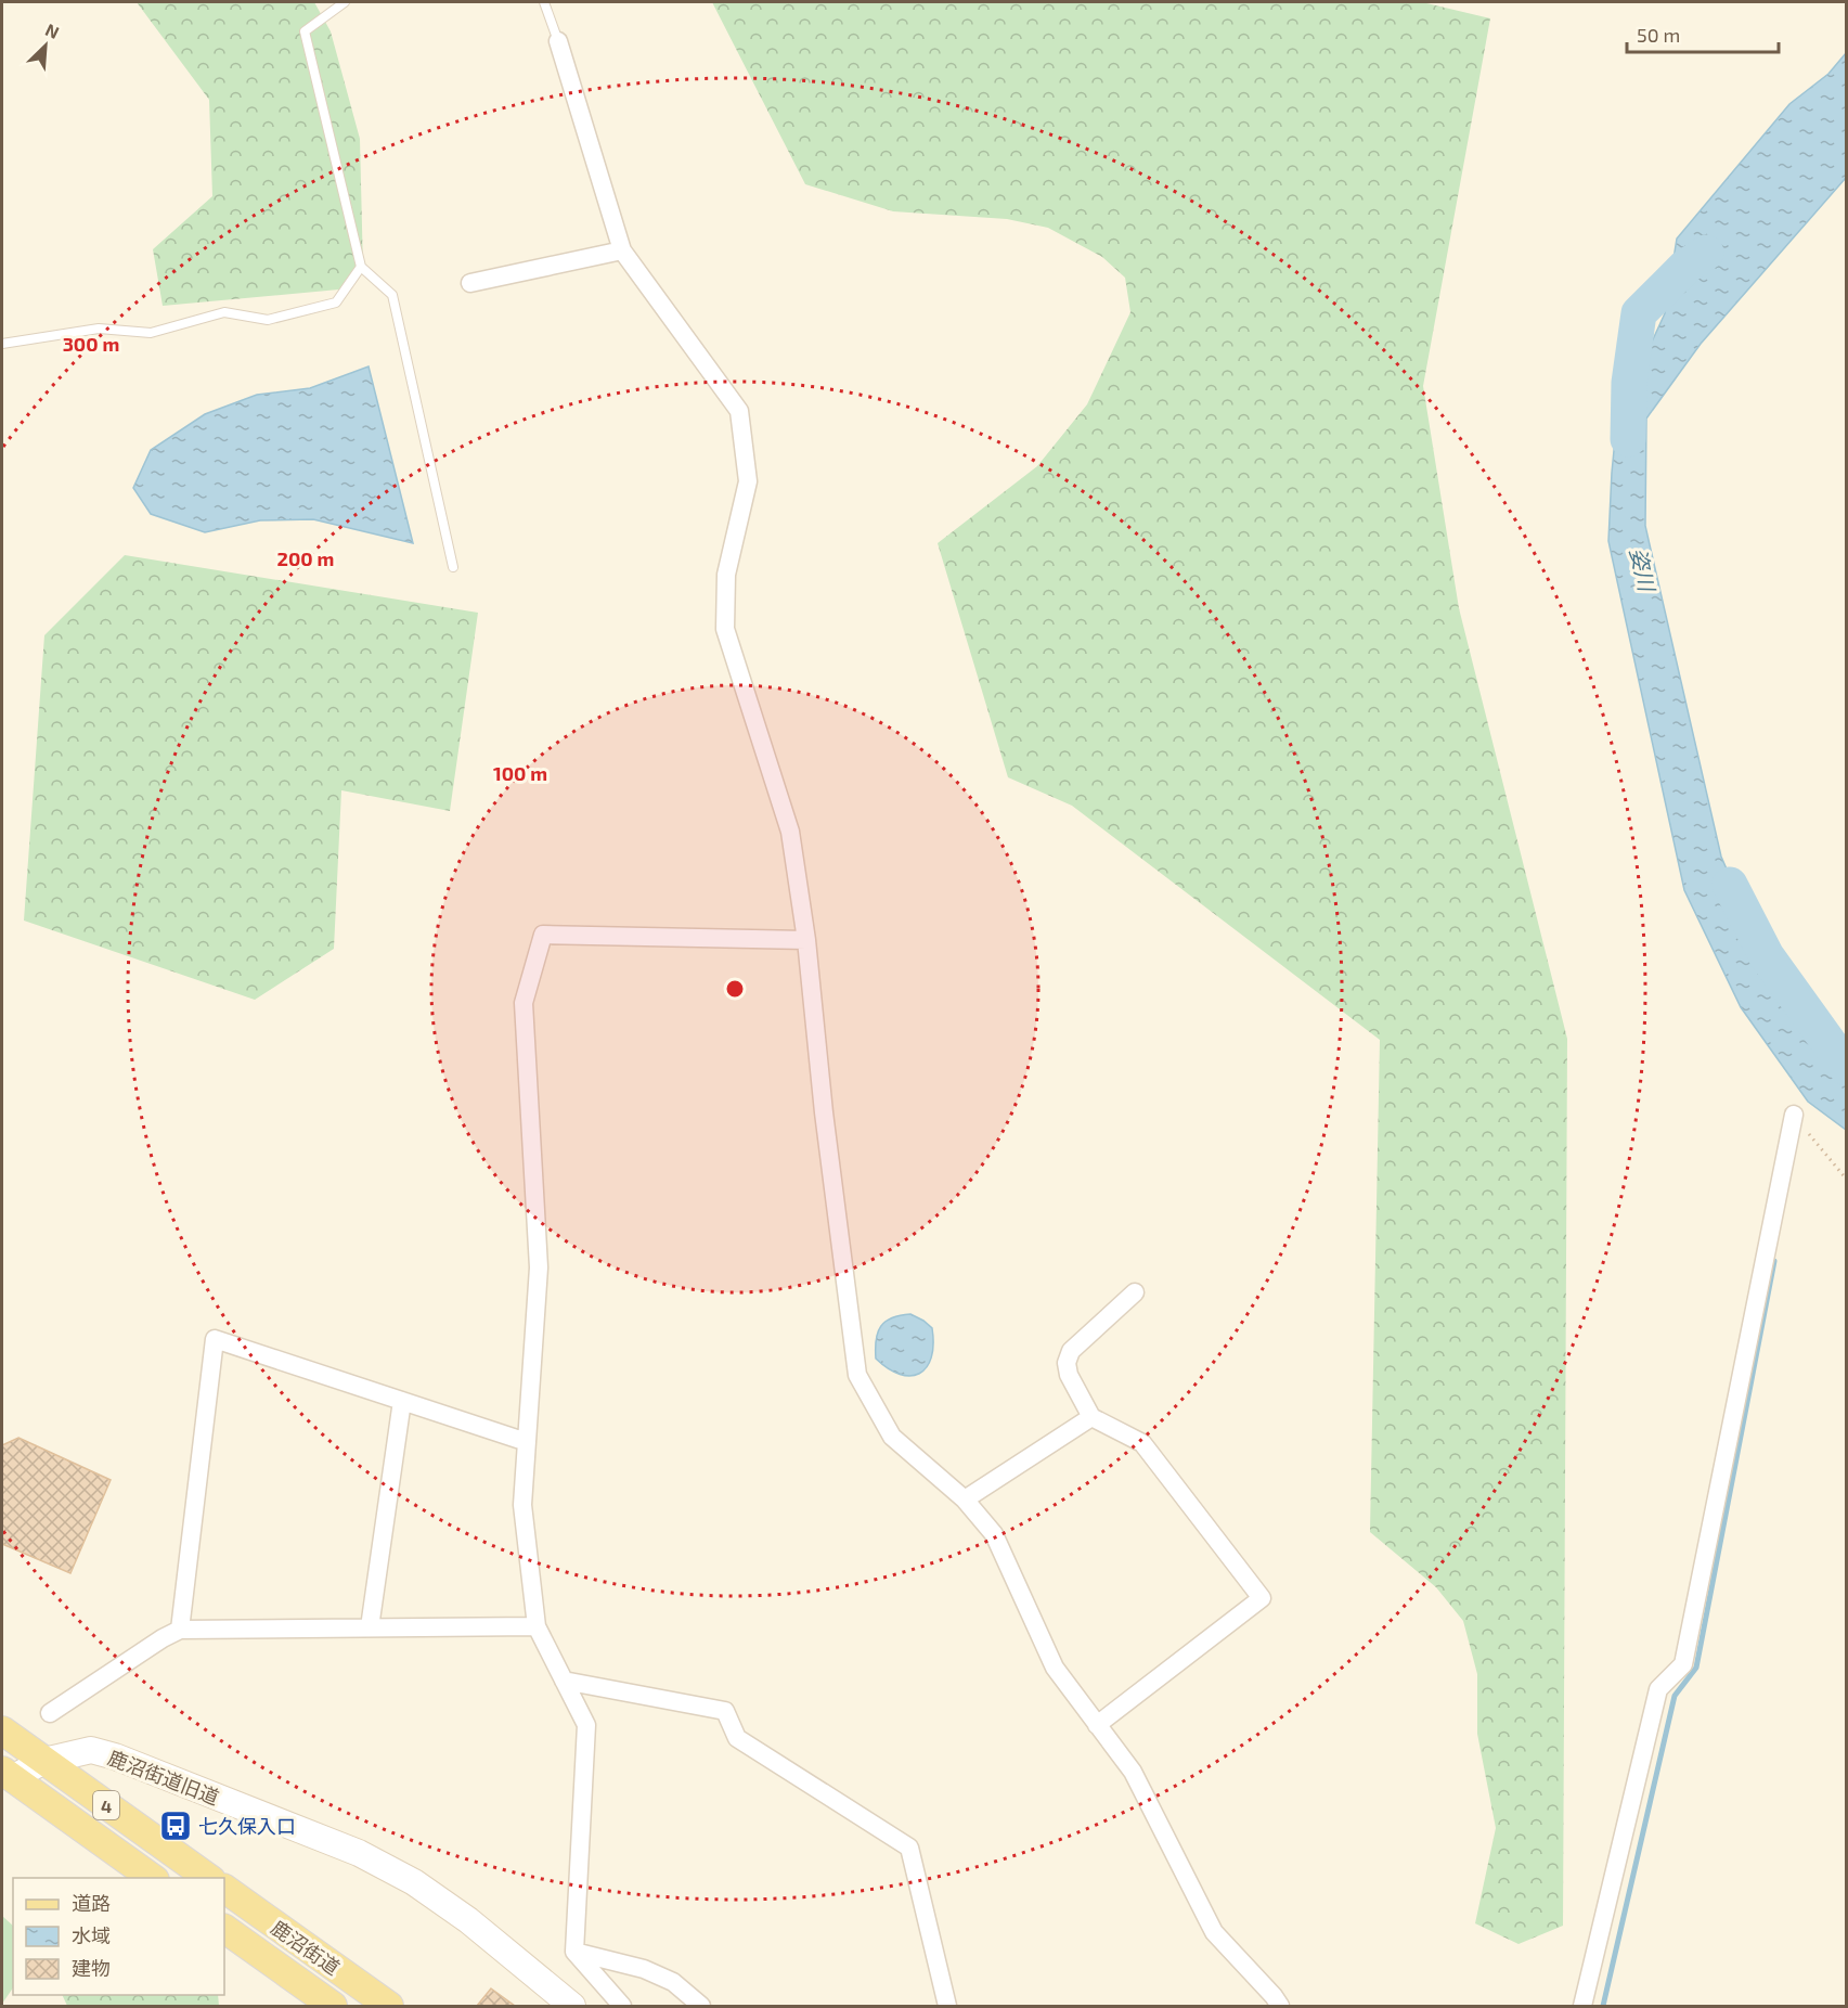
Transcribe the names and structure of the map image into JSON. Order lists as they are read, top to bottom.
{
  "streets": {
    "main road": ["4", "鹿沼街道"],
    "street": ["鹿沼街道旧道"]
  },
  "crossings": [
    ["鹿沼街道旧道", "4"]
  ],
  "water": ["姿川"],
  "places": {
    "bus stop": ["七久保入口"]
  },
  "legend": ["道路", "水域", "建物"],
  "scale_bar": "50 m",
  "north": "top right",
  "rings": ["300 m", "200 m", "100 m"]
}
